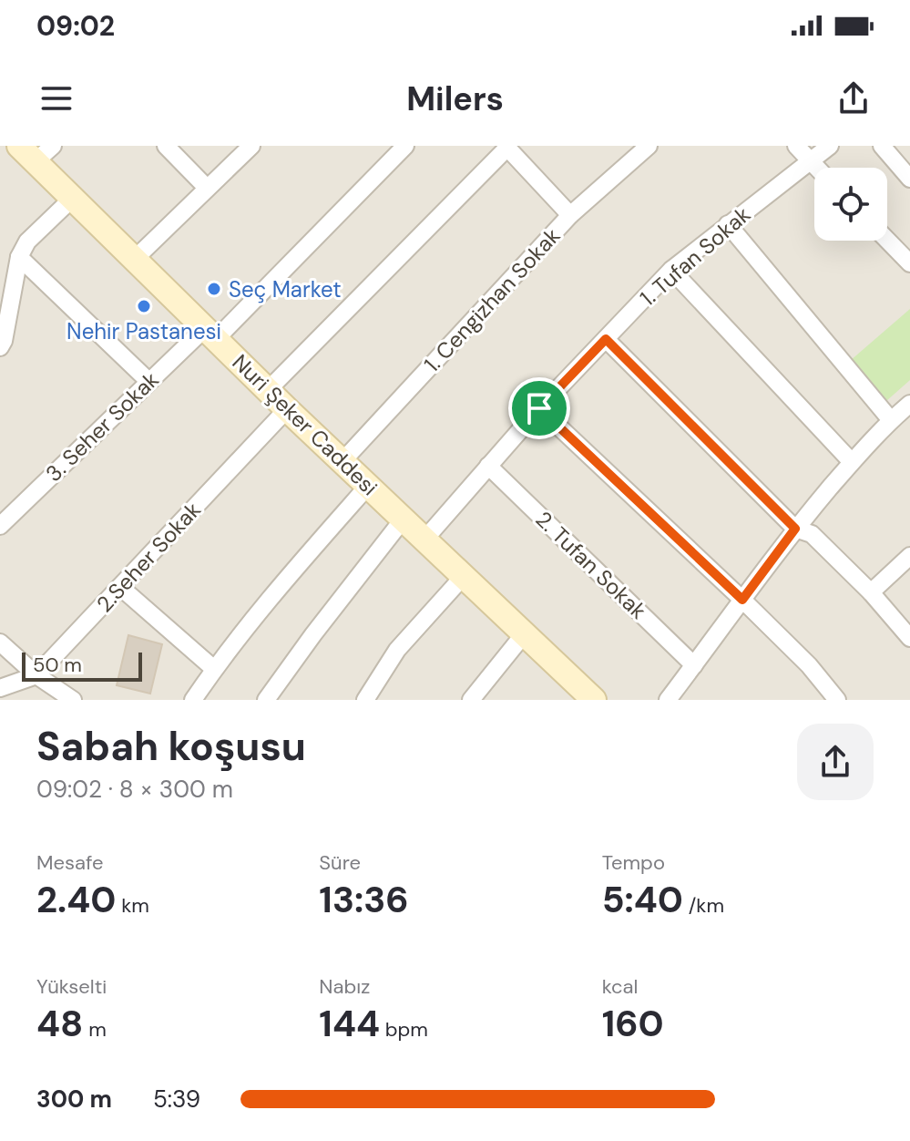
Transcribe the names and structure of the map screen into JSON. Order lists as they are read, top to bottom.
{
  "streets": {
    "street": [
      "1. Tufan Sokak",
      "1. Cengizhan Sokak",
      "Nuri Şeker Caddesi",
      "3. Seher Sokak",
      "2.Seher Sokak",
      "2. Tufan Sokak"
    ]
  },
  "crossings": [
    ["1. Tufan Sokak", "Nuri Şeker Caddesi"],
    ["1. Tufan Sokak", "2. Tufan Sokak"],
    ["1. Cengizhan Sokak", "Nuri Şeker Caddesi"],
    ["Nuri Şeker Caddesi", "3. Seher Sokak"],
    ["Nuri Şeker Caddesi", "2.Seher Sokak"]
  ],
  "places": ["Seç Market", "Nehir Pastanesi"],
  "scale_bar": "50 m",
  "page": {
    "status": "09:02",
    "header": "Milers",
    "scale": "50 m",
    "heading": ["Sabah koşusu", "09:02 · 8 × 300 m"],
    "stats": [
      ["Mesafe", "2.40 km"],
      ["Süre", "13:36"],
      ["Tempo", "5:40 /km"],
      ["Yükselti", "48 m"],
      ["Nabız", "144 bpm"],
      ["kcal", "160"]
    ],
    "list": [
      {
        "name": "300 m",
        "note": "5:39"
      }
    ]
  }
}
